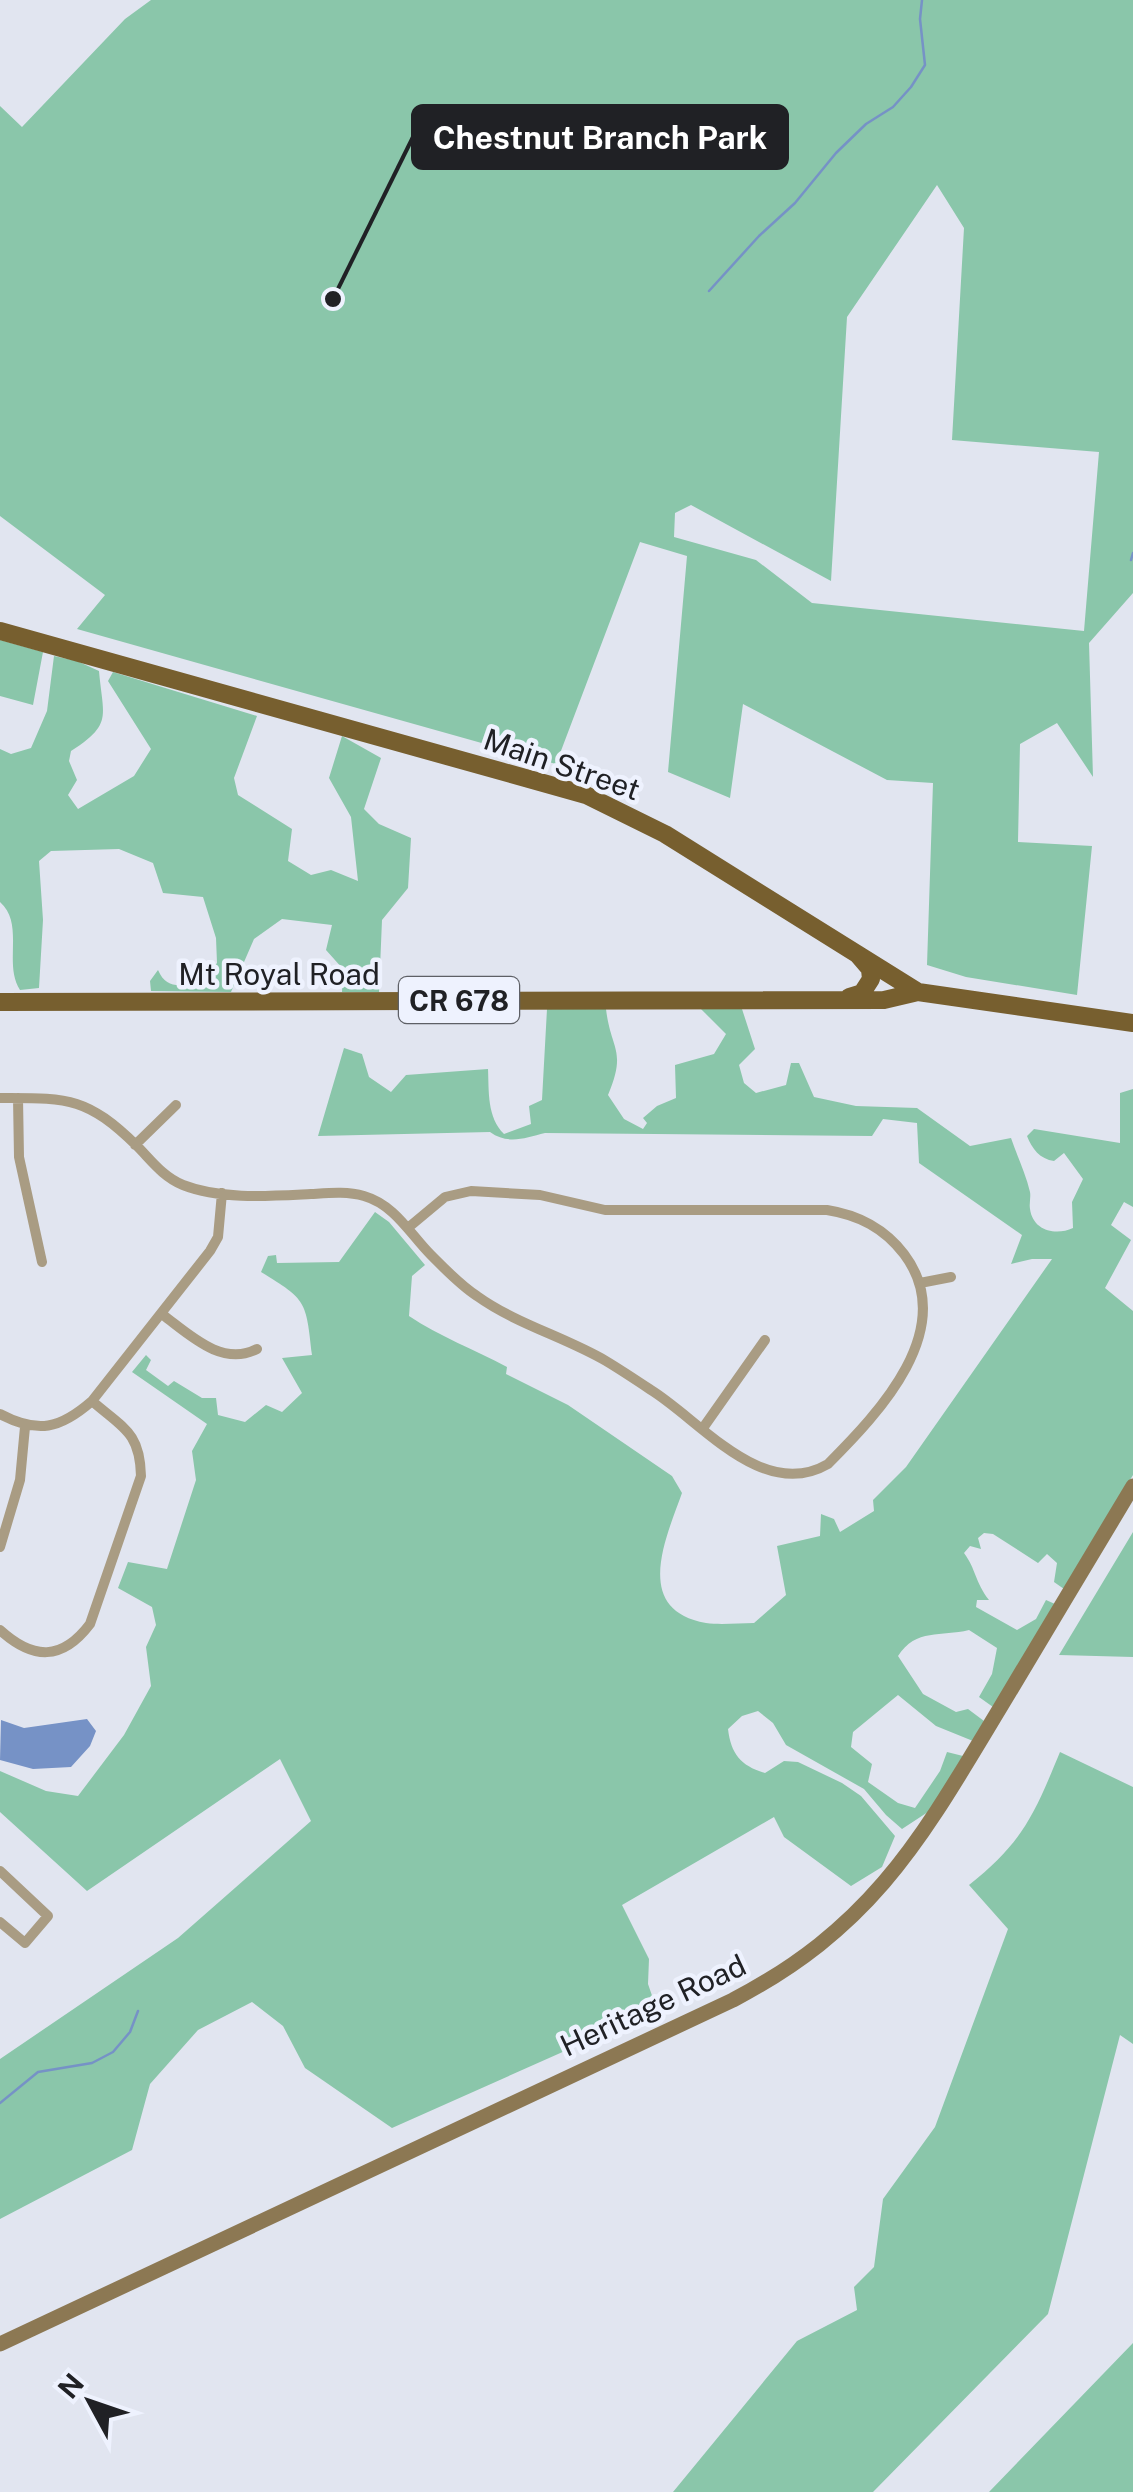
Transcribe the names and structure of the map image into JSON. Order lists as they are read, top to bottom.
{
  "streets": {
    "main road": ["Main Street", "Mt Royal Road", "CR 678"],
    "street": ["Heritage Road"]
  },
  "crossings": [
    ["Main Street", "Mt Royal Road"]
  ],
  "places": ["Chestnut Branch Park"],
  "north": "top left"
}
